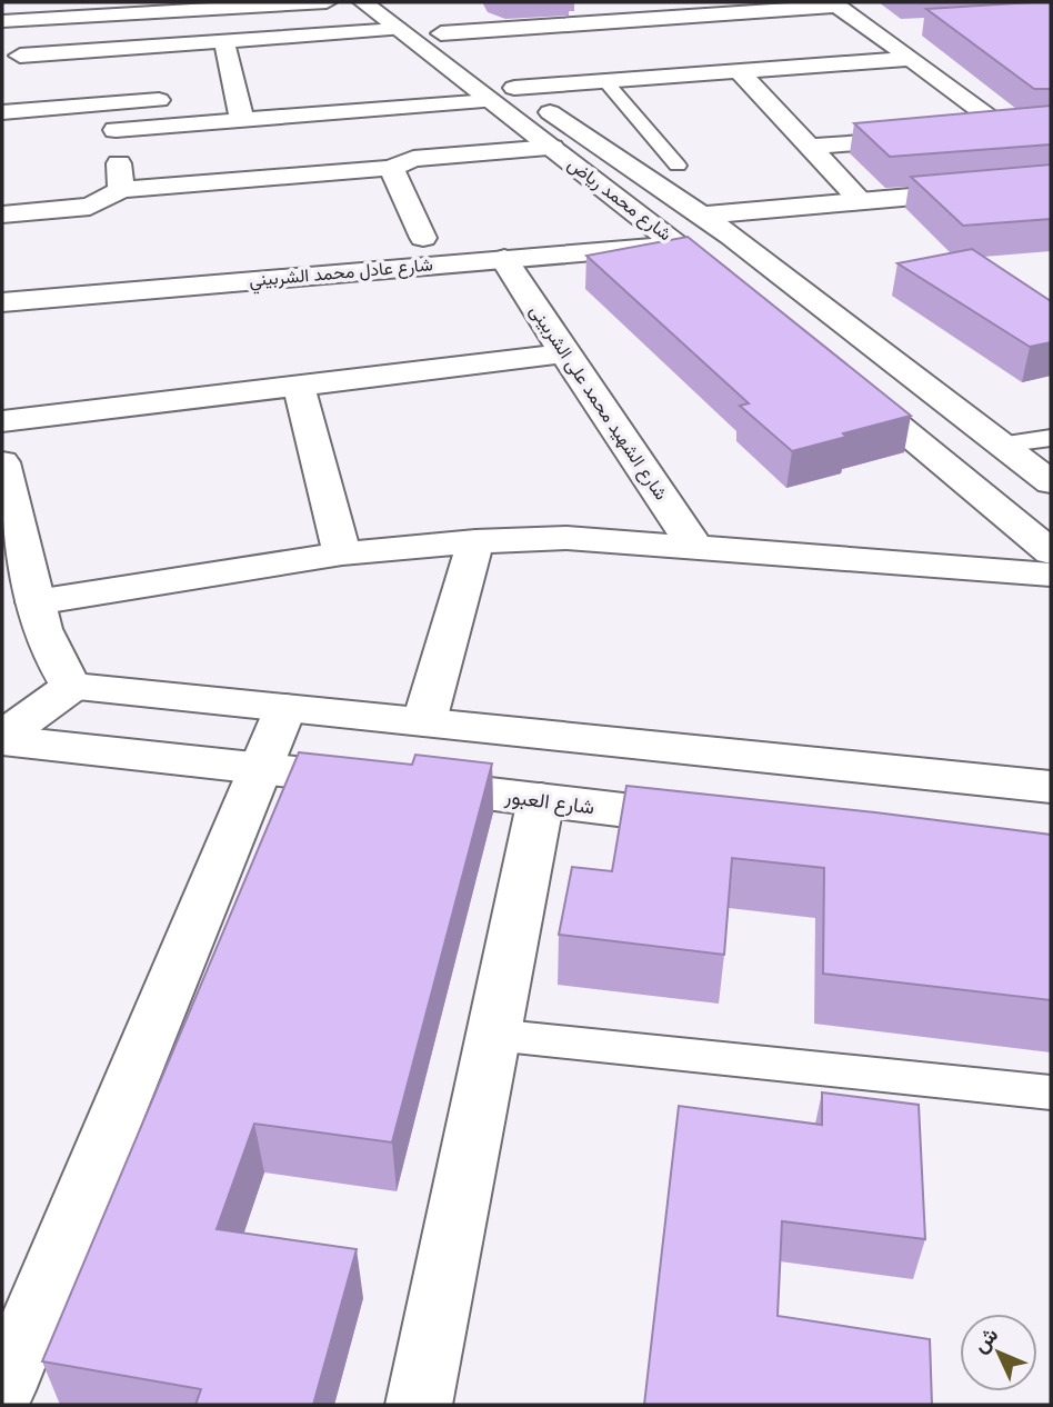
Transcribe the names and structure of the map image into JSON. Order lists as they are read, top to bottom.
{
  "streets": {
    "street": [
      "شارع محمد رياض",
      "شارع عادل محمد الشربيني",
      "شارع الشهيد محمد على الشربينى",
      "شارع العبور"
    ]
  },
  "crossings": [
    ["شارع محمد رياض", "شارع عادل محمد الشربيني"],
    ["شارع عادل محمد الشربيني", "شارع الشهيد محمد على الشربينى"]
  ],
  "north": "top left"
}
